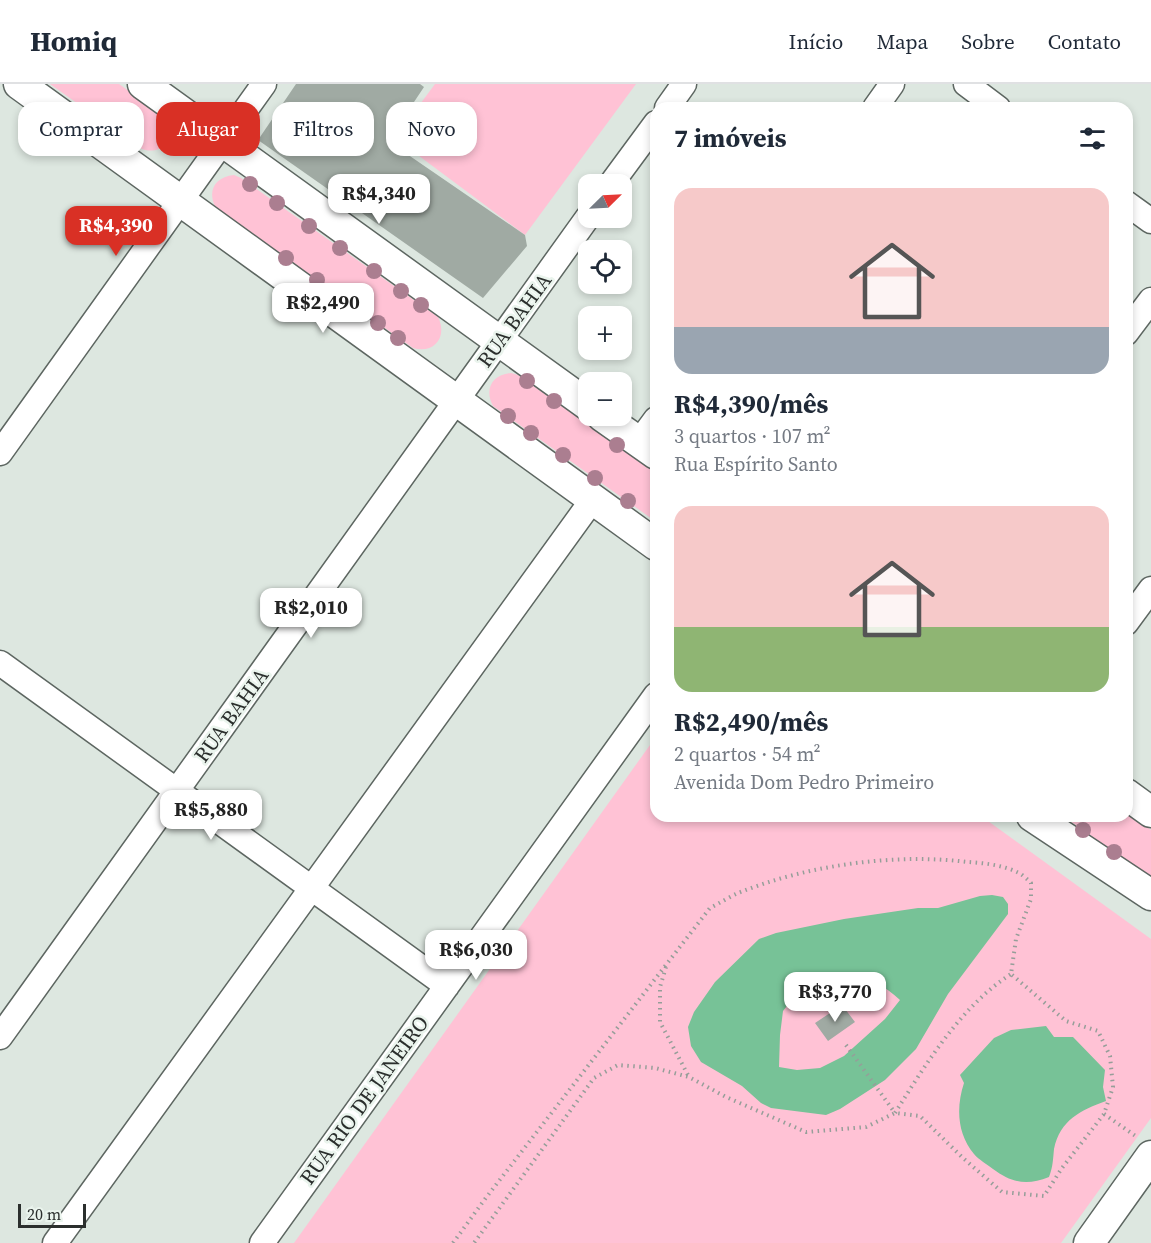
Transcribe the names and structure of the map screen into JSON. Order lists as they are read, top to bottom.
{
  "streets": {
    "street": ["RUA BAHIA", "RUA RIO DE JANEIRO"]
  },
  "scale_bar": "20 m",
  "north": "top right",
  "page": {
    "header": "Homiq",
    "nav": [
      "Início",
      "Mapa",
      "Sobre",
      "Contato"
    ],
    "chip": [
      "Comprar",
      "Alugar",
      "Filtros",
      "Novo"
    ],
    "heading": "7 imóveis",
    "map_buttons": ["+", "−"],
    "price": [
      "R$4,340",
      "R$4,390",
      "R$2,490",
      "R$2,010",
      "R$5,880",
      "R$6,030",
      "R$3,770"
    ],
    "list": [
      {
        "name": "R$4,390/mês",
        "note": "3 quartos · 107 m² · Rua Espírito Santo"
      },
      {
        "name": "R$2,490/mês",
        "note": "2 quartos · 54 m² · Avenida Dom Pedro Primeiro"
      }
    ],
    "scale": "20 m"
  }
}
